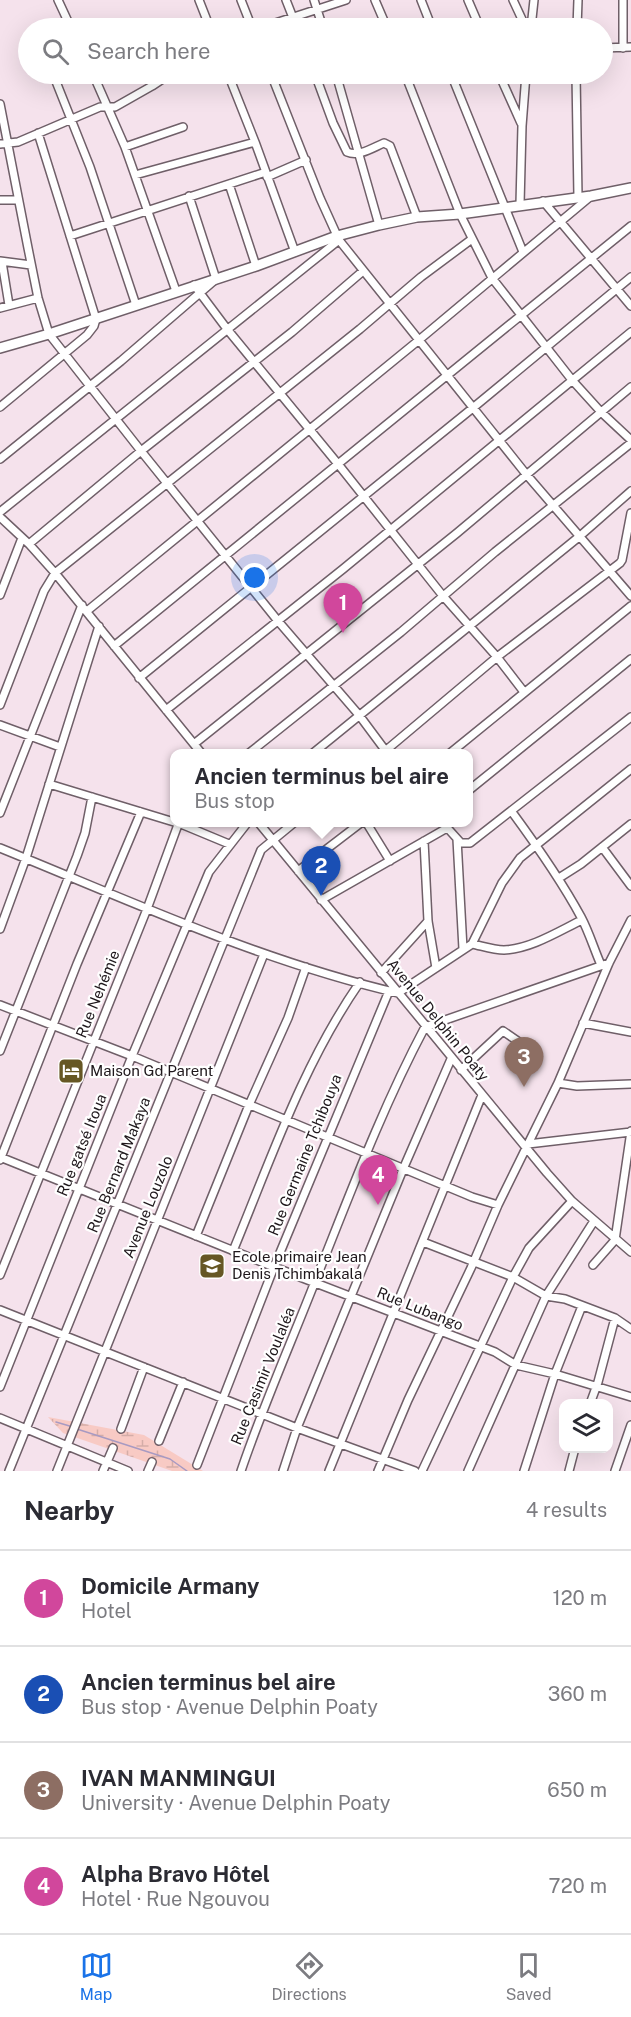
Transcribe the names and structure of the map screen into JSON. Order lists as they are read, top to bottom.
{
  "streets": {
    "street": [
      "Rue Nehémie",
      "Avenue Delphin Poaty",
      "Rue gatsé Itoua",
      "Rue Germaine Tchibouya",
      "Rue Bernard Makaya",
      "Avenue Louzolo",
      "Rue Lubango",
      "Rue Casimir Voulaléa"
    ]
  },
  "crossings": [
    ["Rue Nehémie", "Rue Lubango"],
    ["Avenue Delphin Poaty", "Rue Bernard Makaya"],
    ["Avenue Delphin Poaty", "Rue Casimir Voulaléa"],
    ["Rue gatsé Itoua", "Rue Lubango"],
    ["Rue Germaine Tchibouya", "Rue Lubango"],
    ["Rue Bernard Makaya", "Rue Lubango"],
    ["Avenue Louzolo", "Rue Lubango"],
    ["Rue Lubango", "Rue Casimir Voulaléa"]
  ],
  "places": {
    "hotel": ["Maison Gd Parent"],
    "school or university": ["Ecole primaire Jean Denis Tchimbakala"]
  },
  "page": {
    "search": "Search here",
    "pins": [
      "1",
      "2",
      "3",
      "4"
    ],
    "popup": ["Ancien terminus bel aire", "Bus stop"],
    "heading": ["Nearby", "4 results"],
    "list": [
      {
        "mark": "1",
        "name": "Domicile Armany",
        "note": "Hotel",
        "value": "120 m"
      },
      {
        "mark": "2",
        "name": "Ancien terminus bel aire",
        "note": "Bus stop · Avenue Delphin Poaty",
        "value": "360 m"
      },
      {
        "mark": "3",
        "name": "IVAN MANMINGUI",
        "note": "University · Avenue Delphin Poaty",
        "value": "650 m"
      },
      {
        "mark": "4",
        "name": "Alpha Bravo Hôtel",
        "note": "Hotel · Rue Ngouvou",
        "value": "720 m"
      }
    ],
    "nav": ["Map", "Directions", "Saved"]
  }
}
